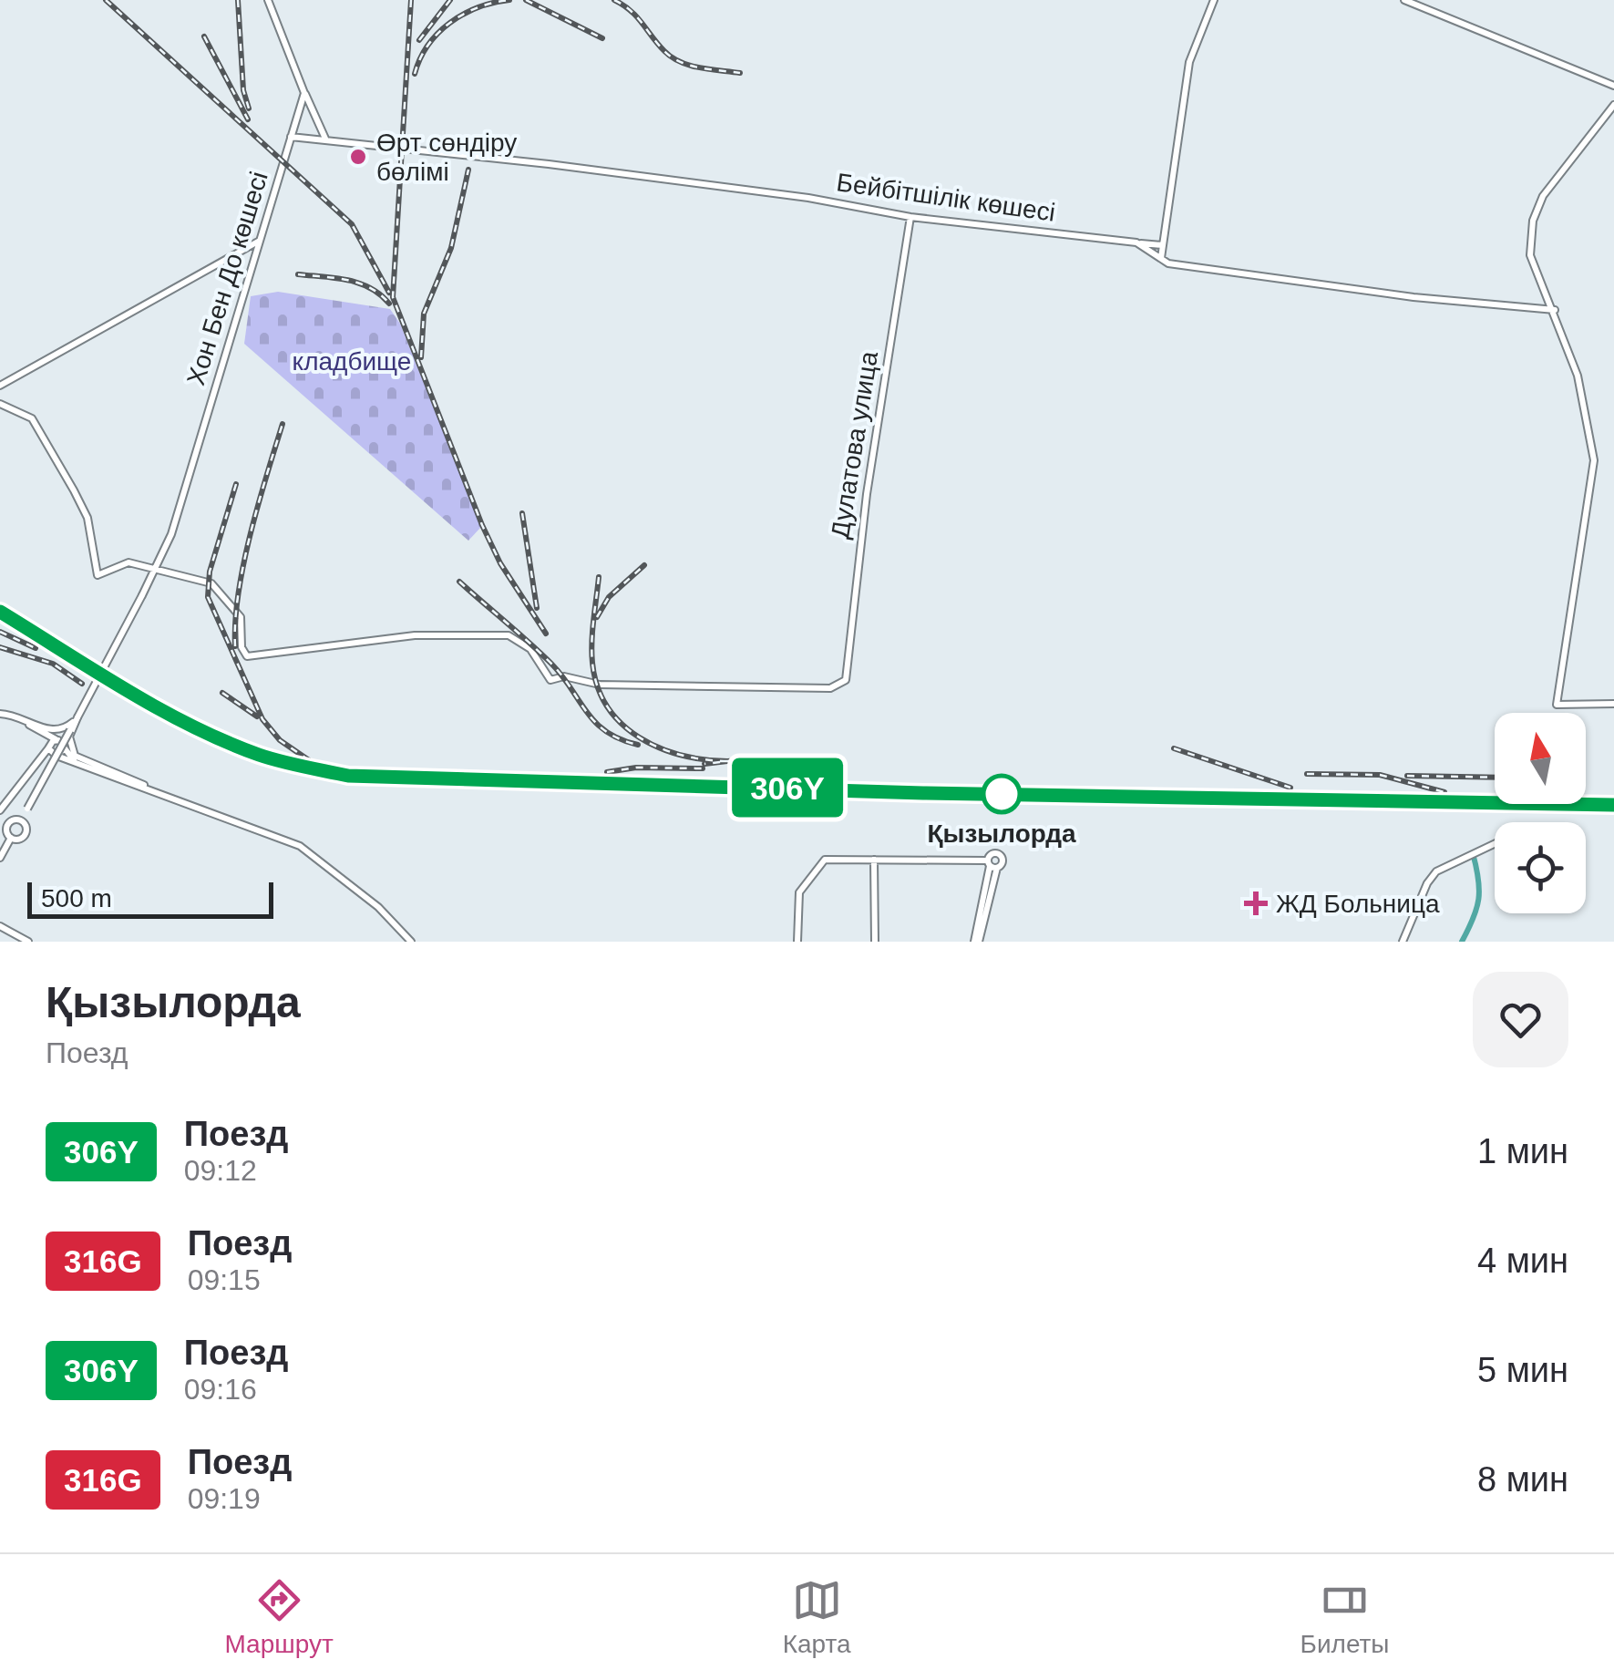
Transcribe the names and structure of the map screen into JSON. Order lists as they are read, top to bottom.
{
  "streets": {
    "street": ["Бейбітшілік көшесі", "Хон Бен До көшесі", "Дулатова улица"]
  },
  "crossings": [
    ["Бейбітшілік көшесі", "Хон Бен До көшесі"],
    ["Бейбітшілік көшесі", "Дулатова улица"],
    ["Хон Бен До көшесі", "Дулатова улица"]
  ],
  "parks": ["кладбище"],
  "places": {
    "other": ["Өрт сөндіру бөлімі", "Қызылорда"],
    "health": ["ЖД Больница"]
  },
  "scale_bar": "500 m",
  "north": "top",
  "page": {
    "on_map": "306Y",
    "scale": "500 m",
    "heading": ["Қызылорда", "Поезд"],
    "list": [
      {
        "mark": "306Y",
        "name": "Поезд",
        "note": "09:12",
        "value": "1 мин"
      },
      {
        "mark": "316G",
        "name": "Поезд",
        "note": "09:15",
        "value": "4 мин"
      },
      {
        "mark": "306Y",
        "name": "Поезд",
        "note": "09:16",
        "value": "5 мин"
      },
      {
        "mark": "316G",
        "name": "Поезд",
        "note": "09:19",
        "value": "8 мин"
      }
    ],
    "tabs": ["Маршрут", "Карта", "Билеты"]
  }
}
